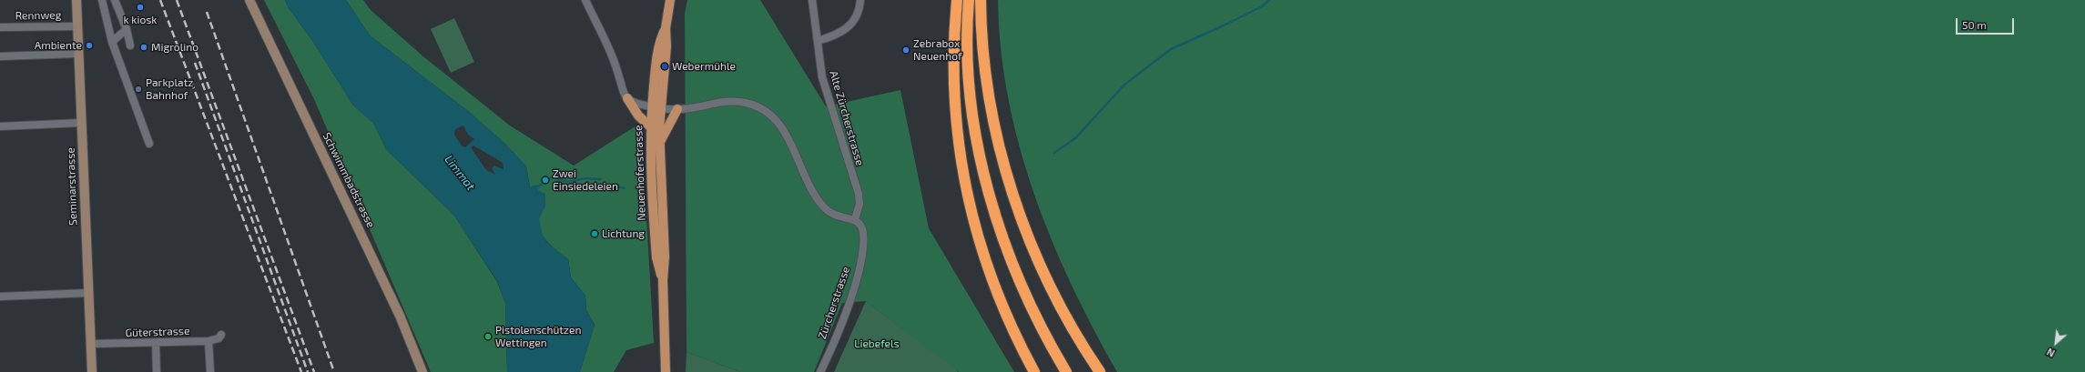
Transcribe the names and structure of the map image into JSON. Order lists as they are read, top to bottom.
{
  "streets": {
    "main road": ["Neuenhoferstrasse", "Schwimmbadstrasse", "Seminarstrasse"],
    "street": [
      "Rennweg",
      "Alte Zürcherstrasse",
      "Zürcherstrasse",
      "Güterstrasse"
    ]
  },
  "crossings": [
    ["Rennweg", "Seminarstrasse"],
    ["Alte Zürcherstrasse", "Zürcherstrasse"],
    ["Seminarstrasse", "Güterstrasse"]
  ],
  "water": ["Limmat"],
  "parks": ["Liebefels"],
  "places": [
    "k kiosk",
    "Ambiente",
    "Migrolino",
    "Zebrabox Neuenhof",
    "Webermühle",
    "Parkplatz Bahnhof",
    "Zwei Einsiedeleien",
    "Lichtung",
    "Pistolenschützen Wettingen"
  ],
  "scale_bar": "50 m",
  "north": "bottom left"
}
